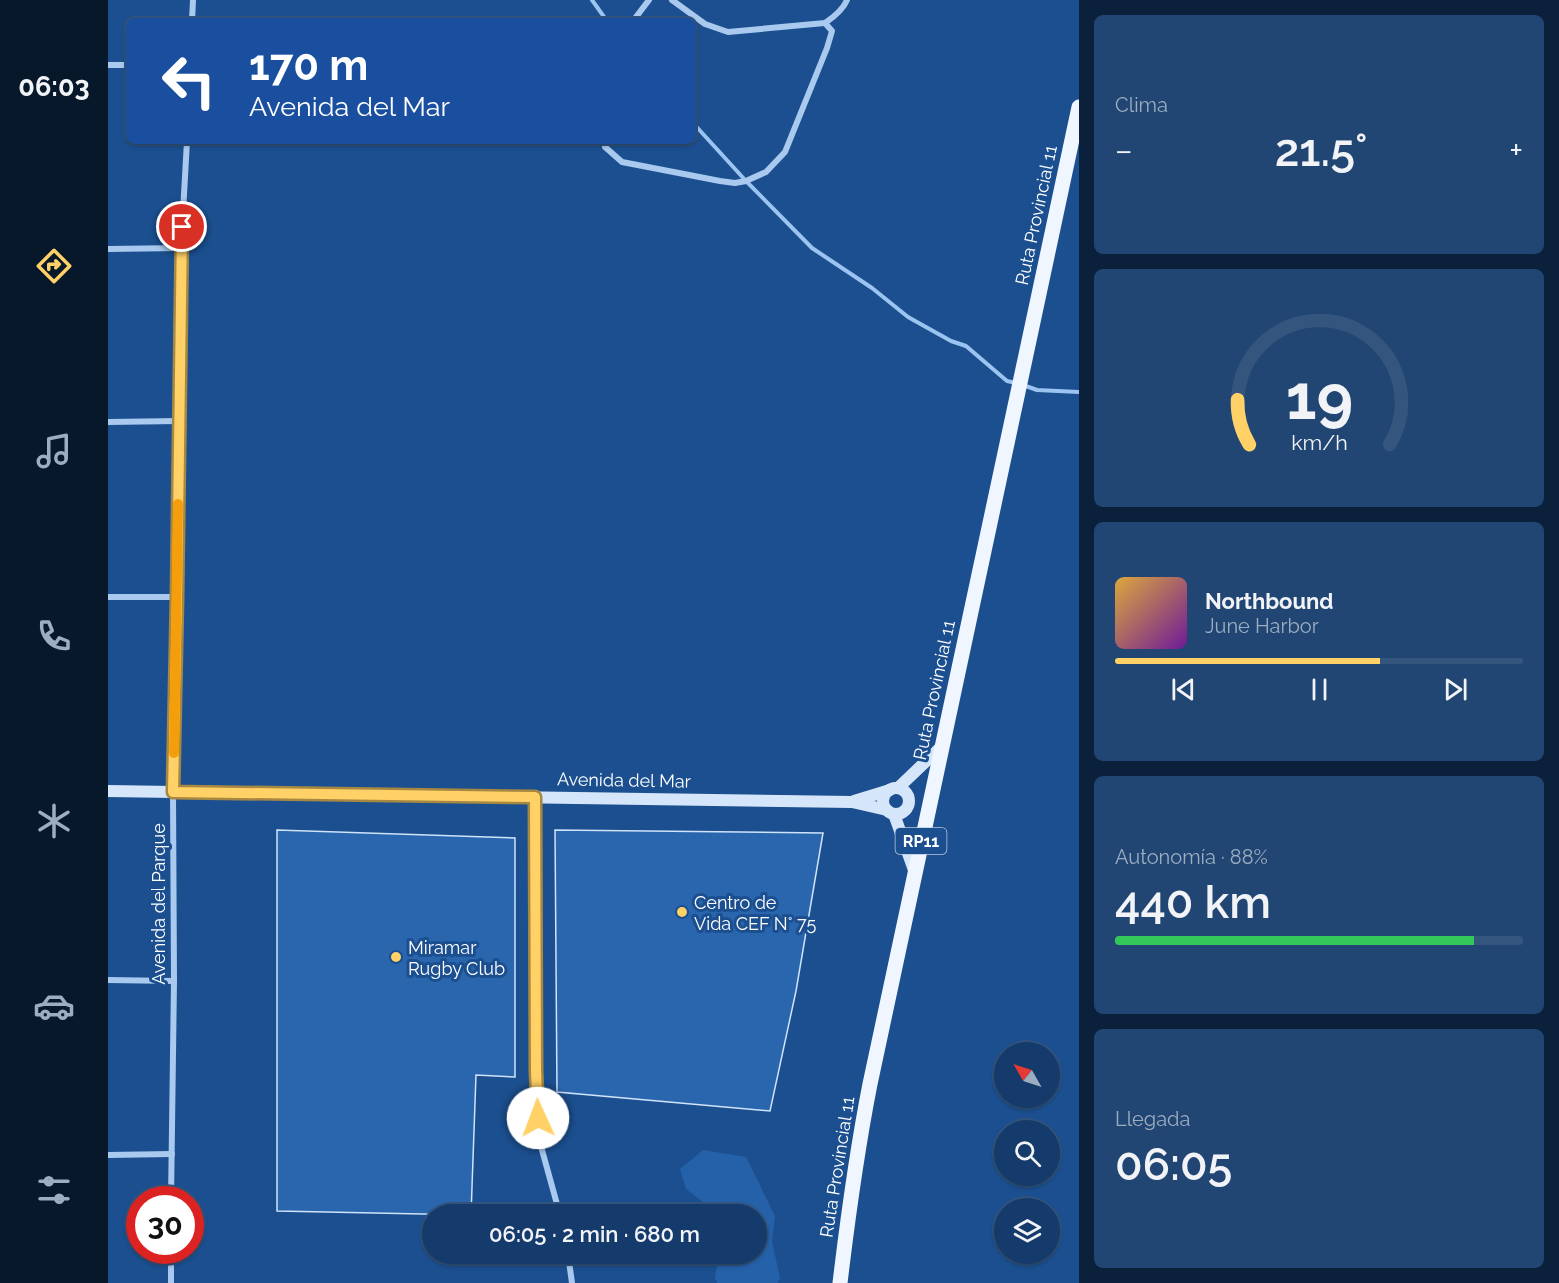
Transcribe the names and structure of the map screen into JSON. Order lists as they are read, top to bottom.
{
  "streets": {
    "main road": ["Ruta Provincial 11", "Avenida del Mar", "RP11"],
    "street": ["Avenida del Parque"]
  },
  "crossings": [
    ["Ruta Provincial 11", "Avenida del Mar"],
    ["Avenida del Mar", "Avenida del Parque"]
  ],
  "places": ["Centro de Vida CEF N° 75", "Miramar Rugby Club"],
  "north": "top left",
  "page": {
    "tabs": "06:03",
    "tile": [
      "Clima",
      ["Autonomía · 88%", "440 km"],
      ["Llegada", "06:05"]
    ],
    "turn": ["170 m", "Avenida del Mar"],
    "heat": ["−", "21.5°", "+"],
    "song": ["Northbound", "June Harbor"],
    "limit": "30",
    "trip": "06:05 · 2 min · 680 m",
    "gauge": ["19", "km/h"]
  }
}
